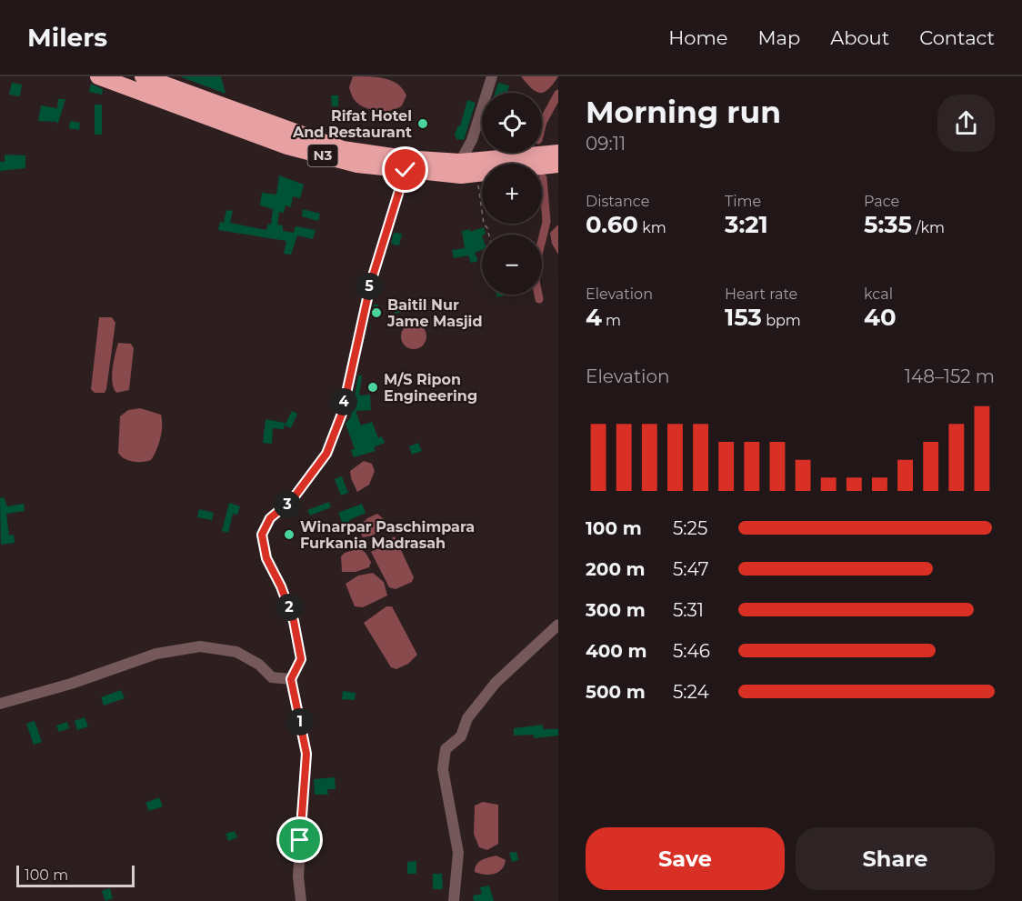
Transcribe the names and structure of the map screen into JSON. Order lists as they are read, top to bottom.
{
  "streets": {
    "highway": ["N3"]
  },
  "places": [
    "Rifat Hotel And Restaurant",
    "Baitil Nur Jame Masjid",
    "M/S Ripon Engineering",
    "Winarpar Paschimpara Furkania Madrasah"
  ],
  "scale_bar": "100 m",
  "page": {
    "header": "Milers",
    "nav": [
      "Home",
      "Map",
      "About",
      "Contact"
    ],
    "heading": ["Morning run", "09:11"],
    "map_buttons": ["+", "−"],
    "stats": [
      ["Distance", "0.60 km"],
      ["Time", "3:21"],
      ["Pace", "5:35 /km"],
      ["Elevation", "4 m"],
      ["Heart rate", "153 bpm"],
      ["kcal", "40"]
    ],
    "pins": [
      "5",
      "4",
      "3",
      "2",
      "1"
    ],
    "chart": ["Elevation", "148–152 m"],
    "list": [
      {
        "name": "100 m",
        "note": "5:25"
      },
      {
        "name": "200 m",
        "note": "5:47"
      },
      {
        "name": "300 m",
        "note": "5:31"
      },
      {
        "name": "400 m",
        "note": "5:46"
      },
      {
        "name": "500 m",
        "note": "5:24"
      }
    ],
    "buttons": ["Save", "Share"],
    "scale": "100 m"
  }
}
